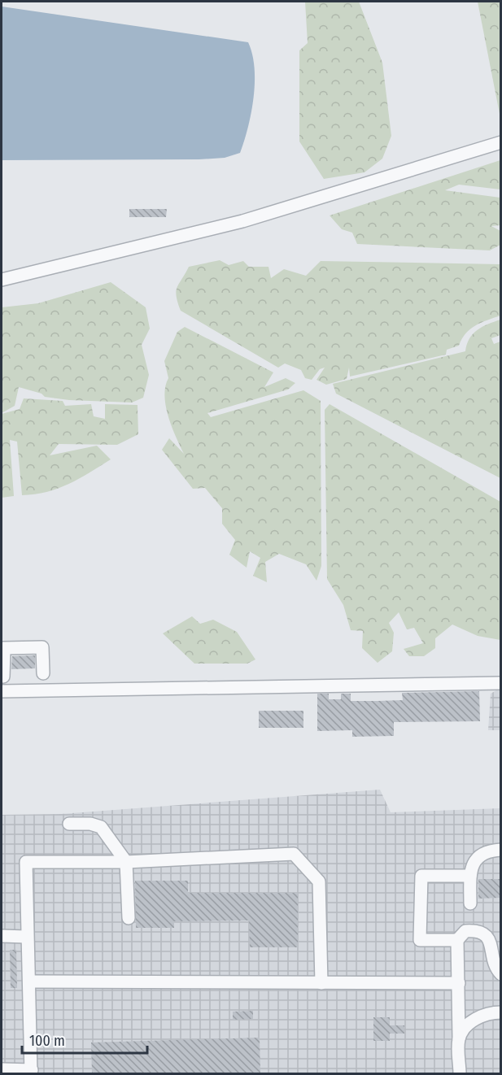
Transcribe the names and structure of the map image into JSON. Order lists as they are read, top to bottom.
{
  "scale_bar": "100 m"
}
